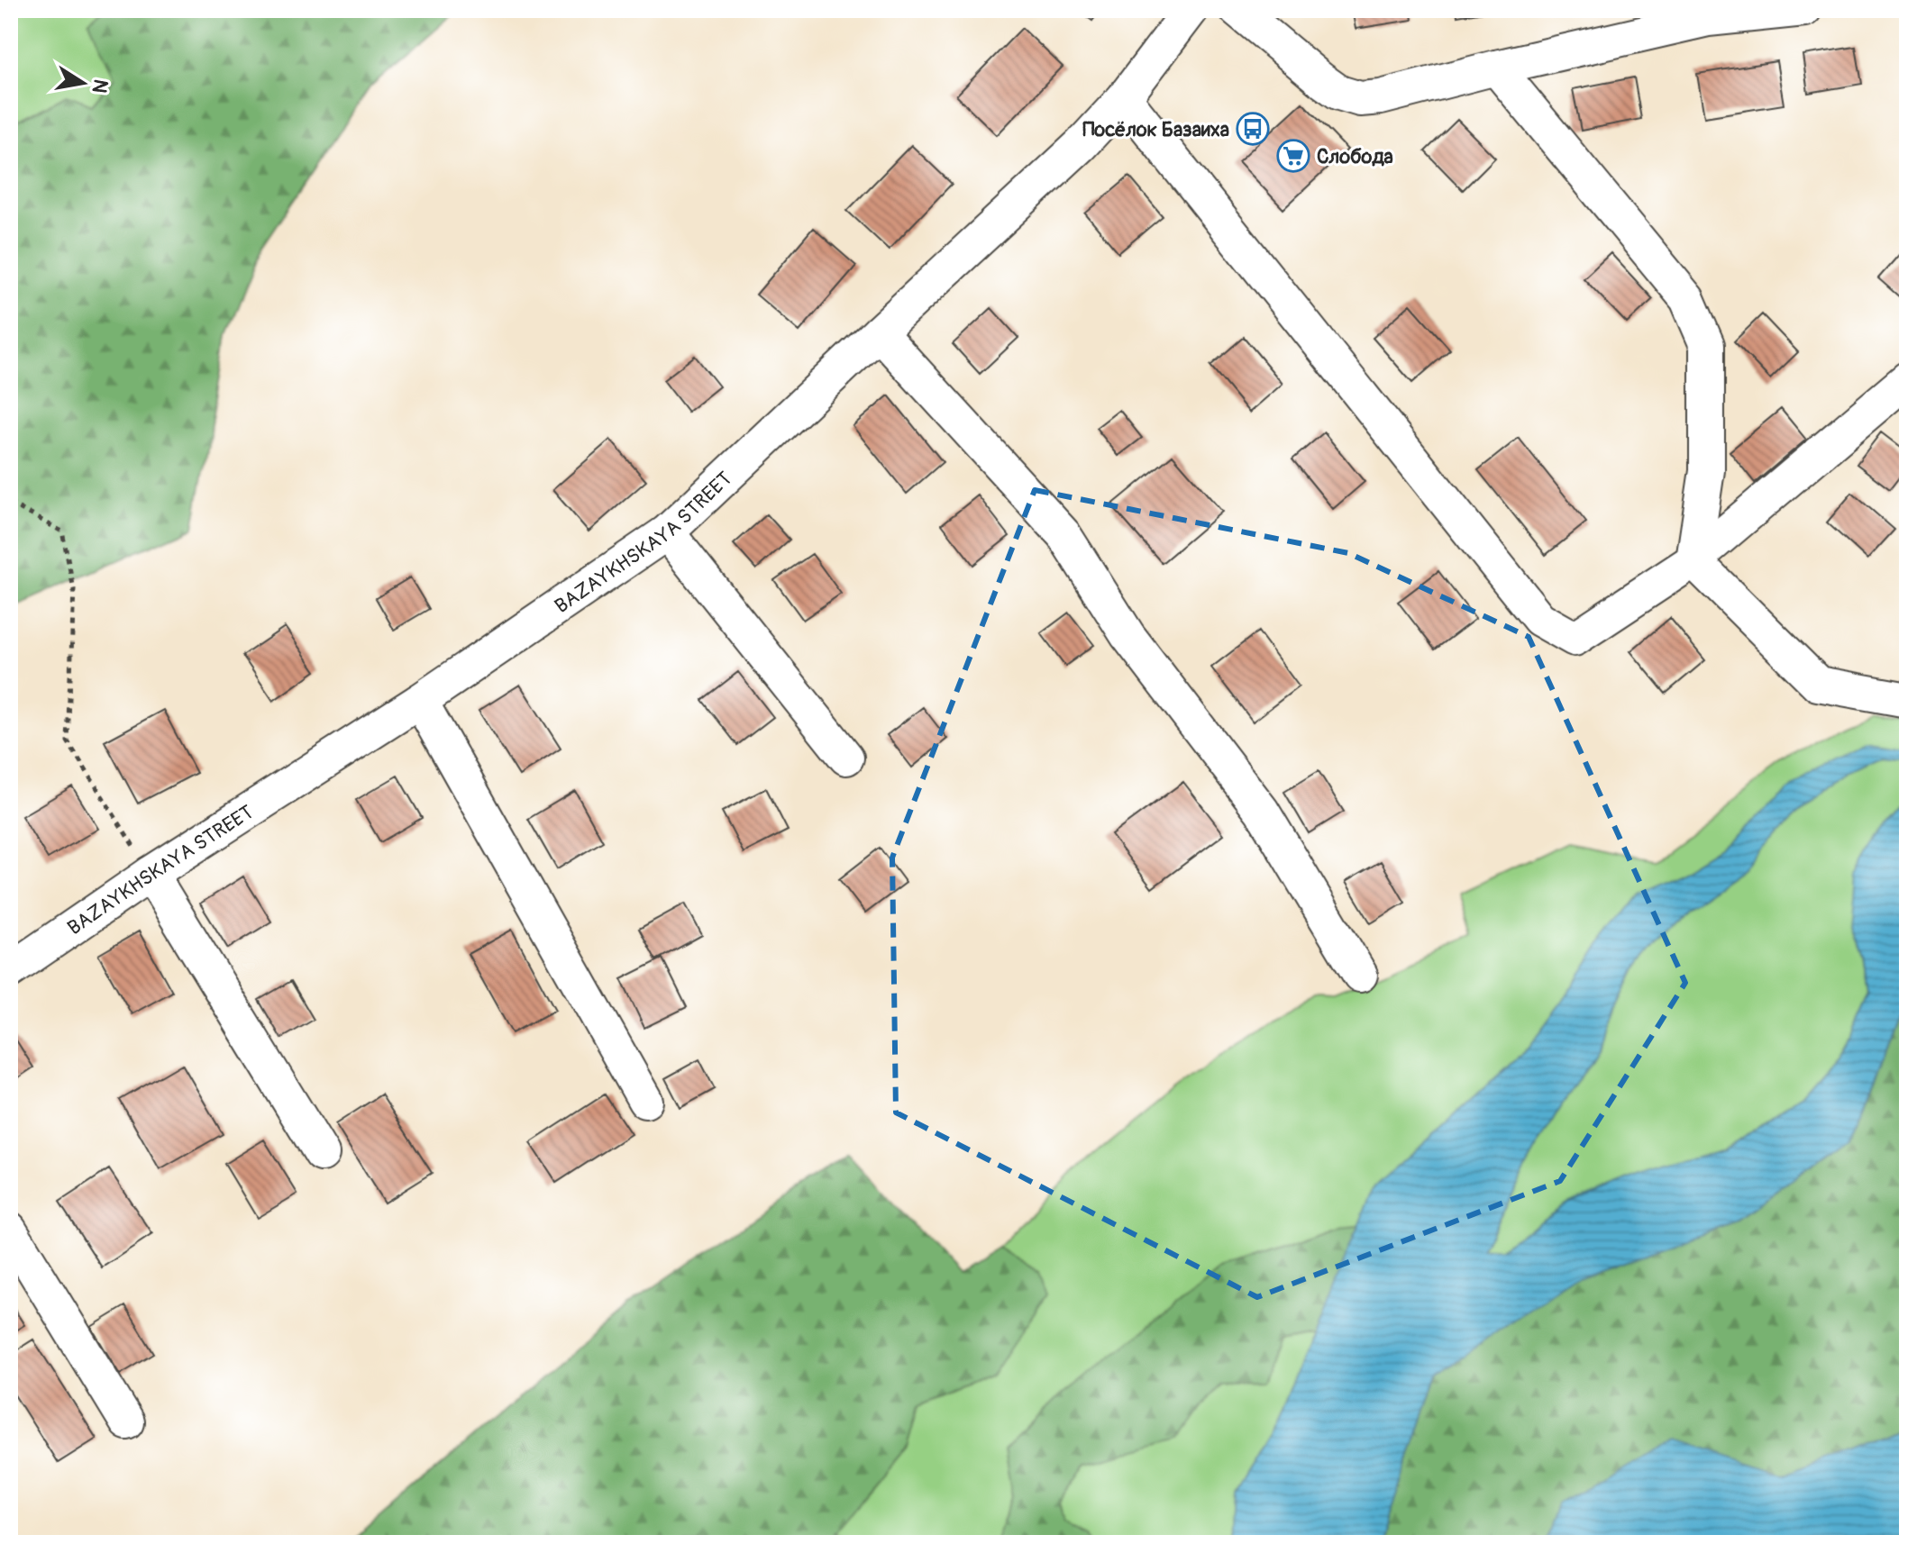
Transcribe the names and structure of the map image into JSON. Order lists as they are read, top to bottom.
{
  "streets": {
    "street": ["BAZAYKHSKAYA STREET"]
  },
  "places": {
    "bus stop": ["Посёлок Базаиха"],
    "supermarket": ["Слобода"]
  },
  "north": "right"
}
